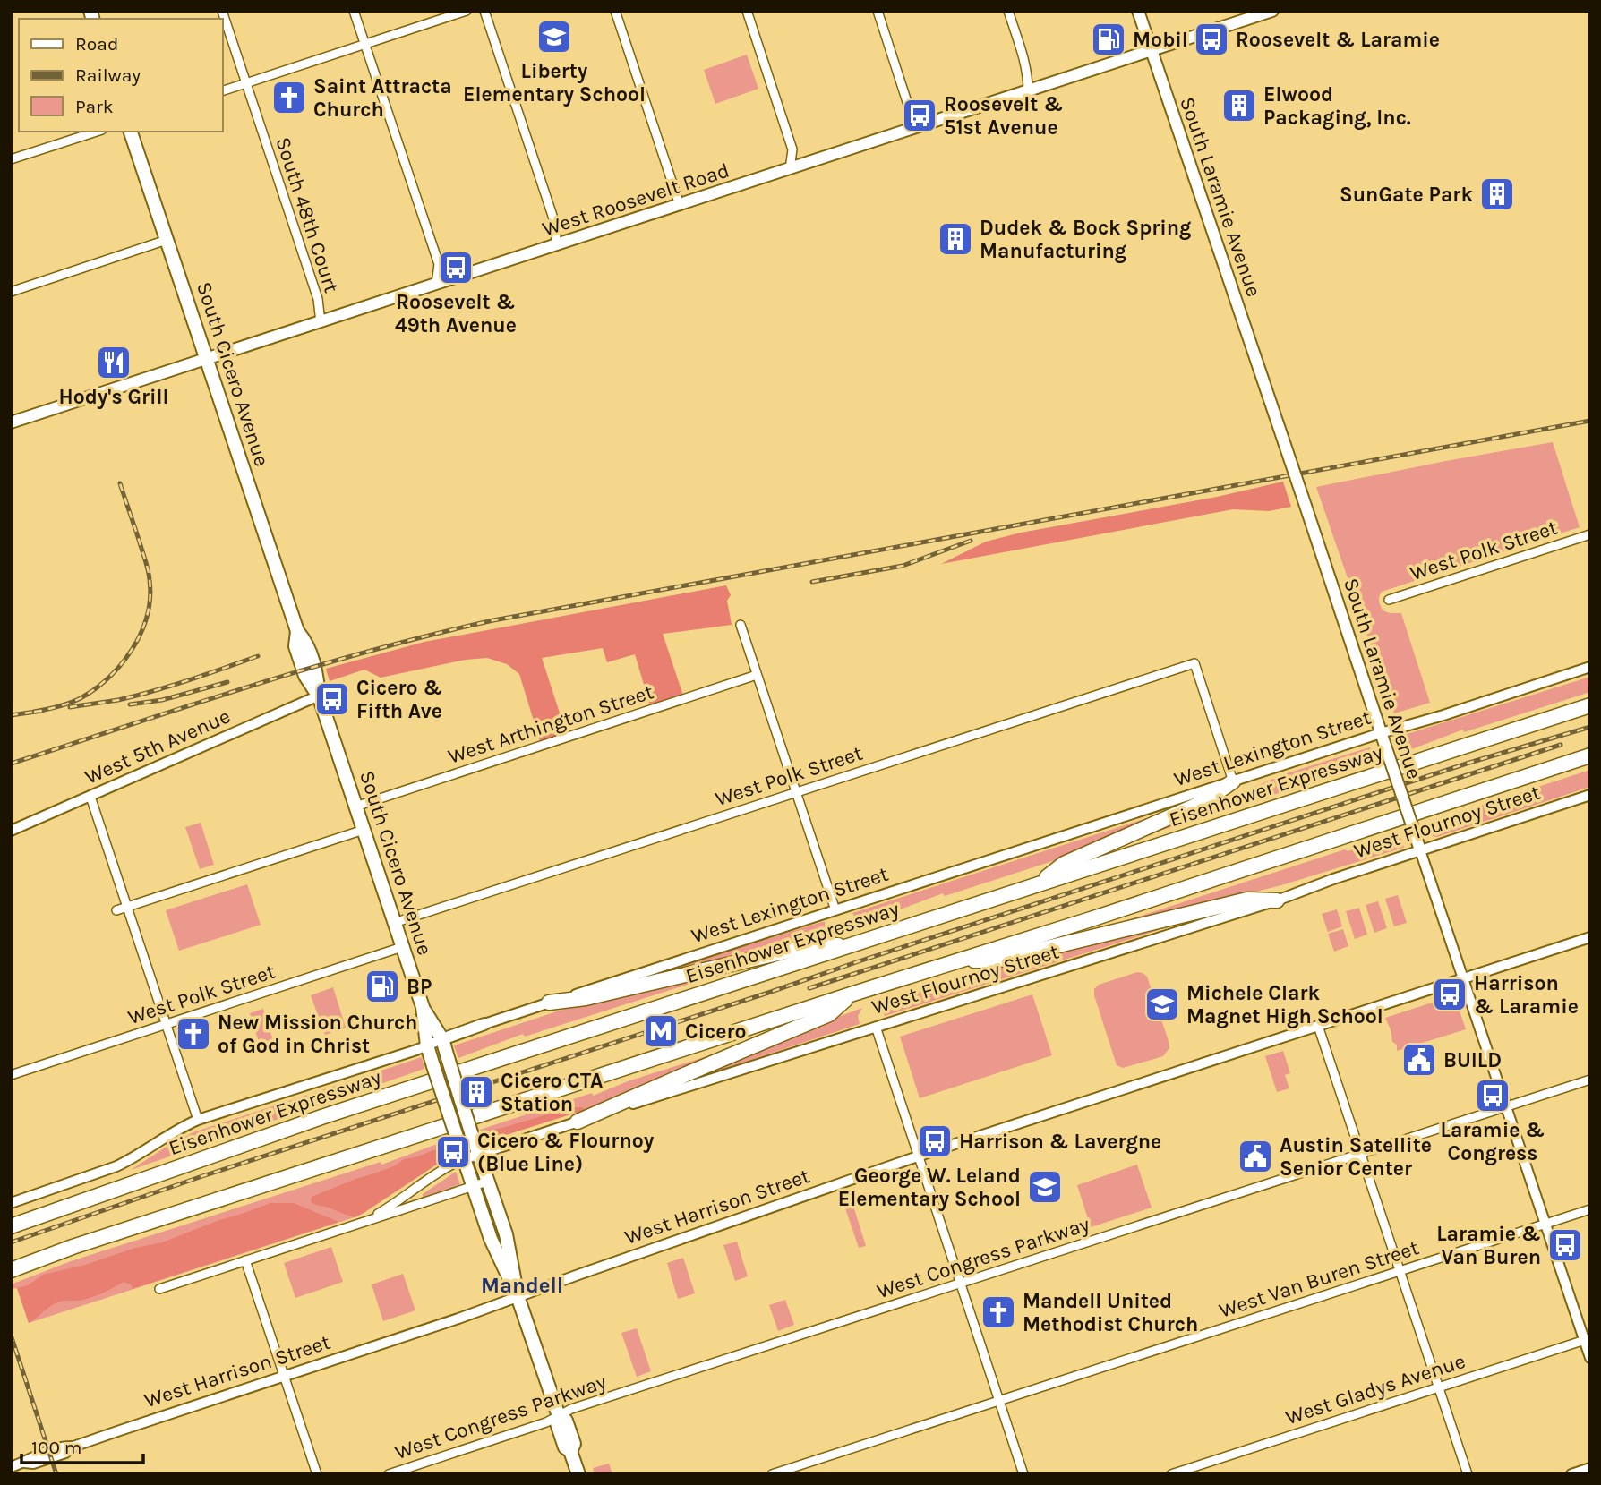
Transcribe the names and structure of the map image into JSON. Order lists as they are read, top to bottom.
{
  "streets": {
    "highway": ["Eisenhower Expressway"],
    "main road": [
      "South Laramie Avenue",
      "West Roosevelt Road",
      "South Cicero Avenue",
      "West Lexington Street"
    ],
    "street": [
      "South 48th Court",
      "West Polk Street",
      "West Arthington Street",
      "West 5th Avenue",
      "West Flournoy Street",
      "West Harrison Street",
      "West Congress Parkway",
      "West Van Buren Street",
      "West Gladys Avenue"
    ]
  },
  "crossings": [
    ["South Laramie Avenue", "West Roosevelt Road"],
    ["South Laramie Avenue", "West Lexington Street"],
    ["South Laramie Avenue", "West Flournoy Street"],
    ["South Laramie Avenue", "West Harrison Street"],
    ["South Laramie Avenue", "West Congress Parkway"],
    ["South Laramie Avenue", "West Van Buren Street"],
    ["South Laramie Avenue", "West Gladys Avenue"],
    ["West Roosevelt Road", "South 48th Court"],
    ["West Roosevelt Road", "South Cicero Avenue"],
    ["South Cicero Avenue", "West Polk Street"],
    ["South Cicero Avenue", "West Arthington Street"],
    ["South Cicero Avenue", "West 5th Avenue"],
    ["South Cicero Avenue", "West Lexington Street"],
    ["South Cicero Avenue", "West Flournoy Street"],
    ["South Cicero Avenue", "West Harrison Street"],
    ["South Cicero Avenue", "West Congress Parkway"],
    ["West Polk Street", "West Lexington Street"]
  ],
  "districts": ["Mandell"],
  "places": {
    "school or university": ["Liberty Elementary School", "Michele Clark Magnet High School", "George W. Leland Elementary School"],
    "fuel station": ["Mobil", "BP"],
    "bus stop": [
      "Roosevelt & Laramie",
      "Roosevelt & 51st Avenue",
      "Roosevelt & 49th Avenue",
      "Cicero & Fifth Ave",
      "Harrison & Laramie",
      "Laramie & Congress",
      "Harrison & Lavergne",
      "Cicero & Flournoy (Blue Line)",
      "Laramie & Van Buren"
    ],
    "church": ["Saint Attracta Church", "New Mission Church of God in Christ", "Mandell United Methodist Church"],
    "building": [
      "Elwood Packaging, Inc.",
      "SunGate Park",
      "Dudek & Bock Spring Manufacturing",
      "Cicero CTA Station"
    ],
    "restaurant": ["Hody's Grill"],
    "metro station": ["Cicero"],
    "public building": ["BUILD", "Austin Satellite Senior Center"]
  },
  "legend": ["Road", "Railway", "Park"],
  "scale_bar": "100 m"
}
